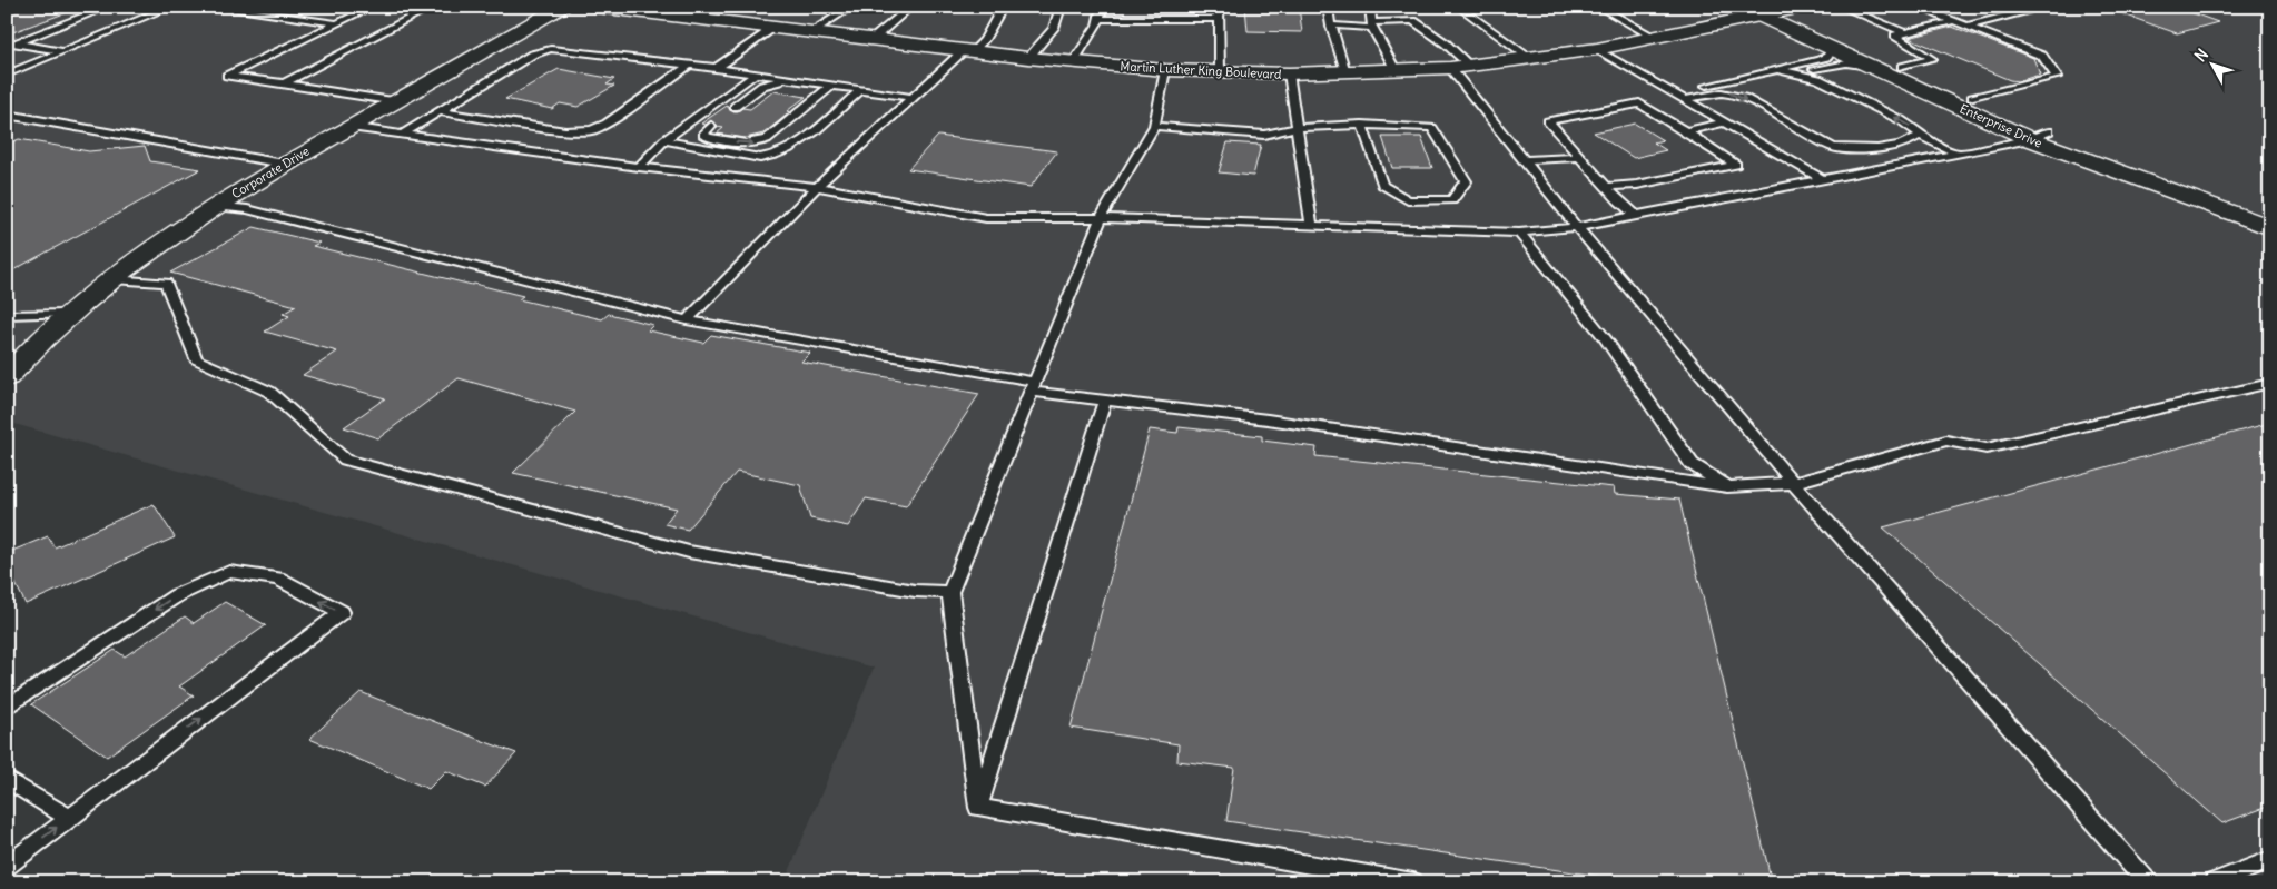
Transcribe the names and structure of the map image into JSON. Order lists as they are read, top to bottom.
{
  "streets": {
    "street": ["Martin Luther King Boulevard", "Enterprise Drive", "Corporate Drive"]
  },
  "crossings": [
    ["Martin Luther King Boulevard", "Enterprise Drive"]
  ],
  "north": "top left"
}
